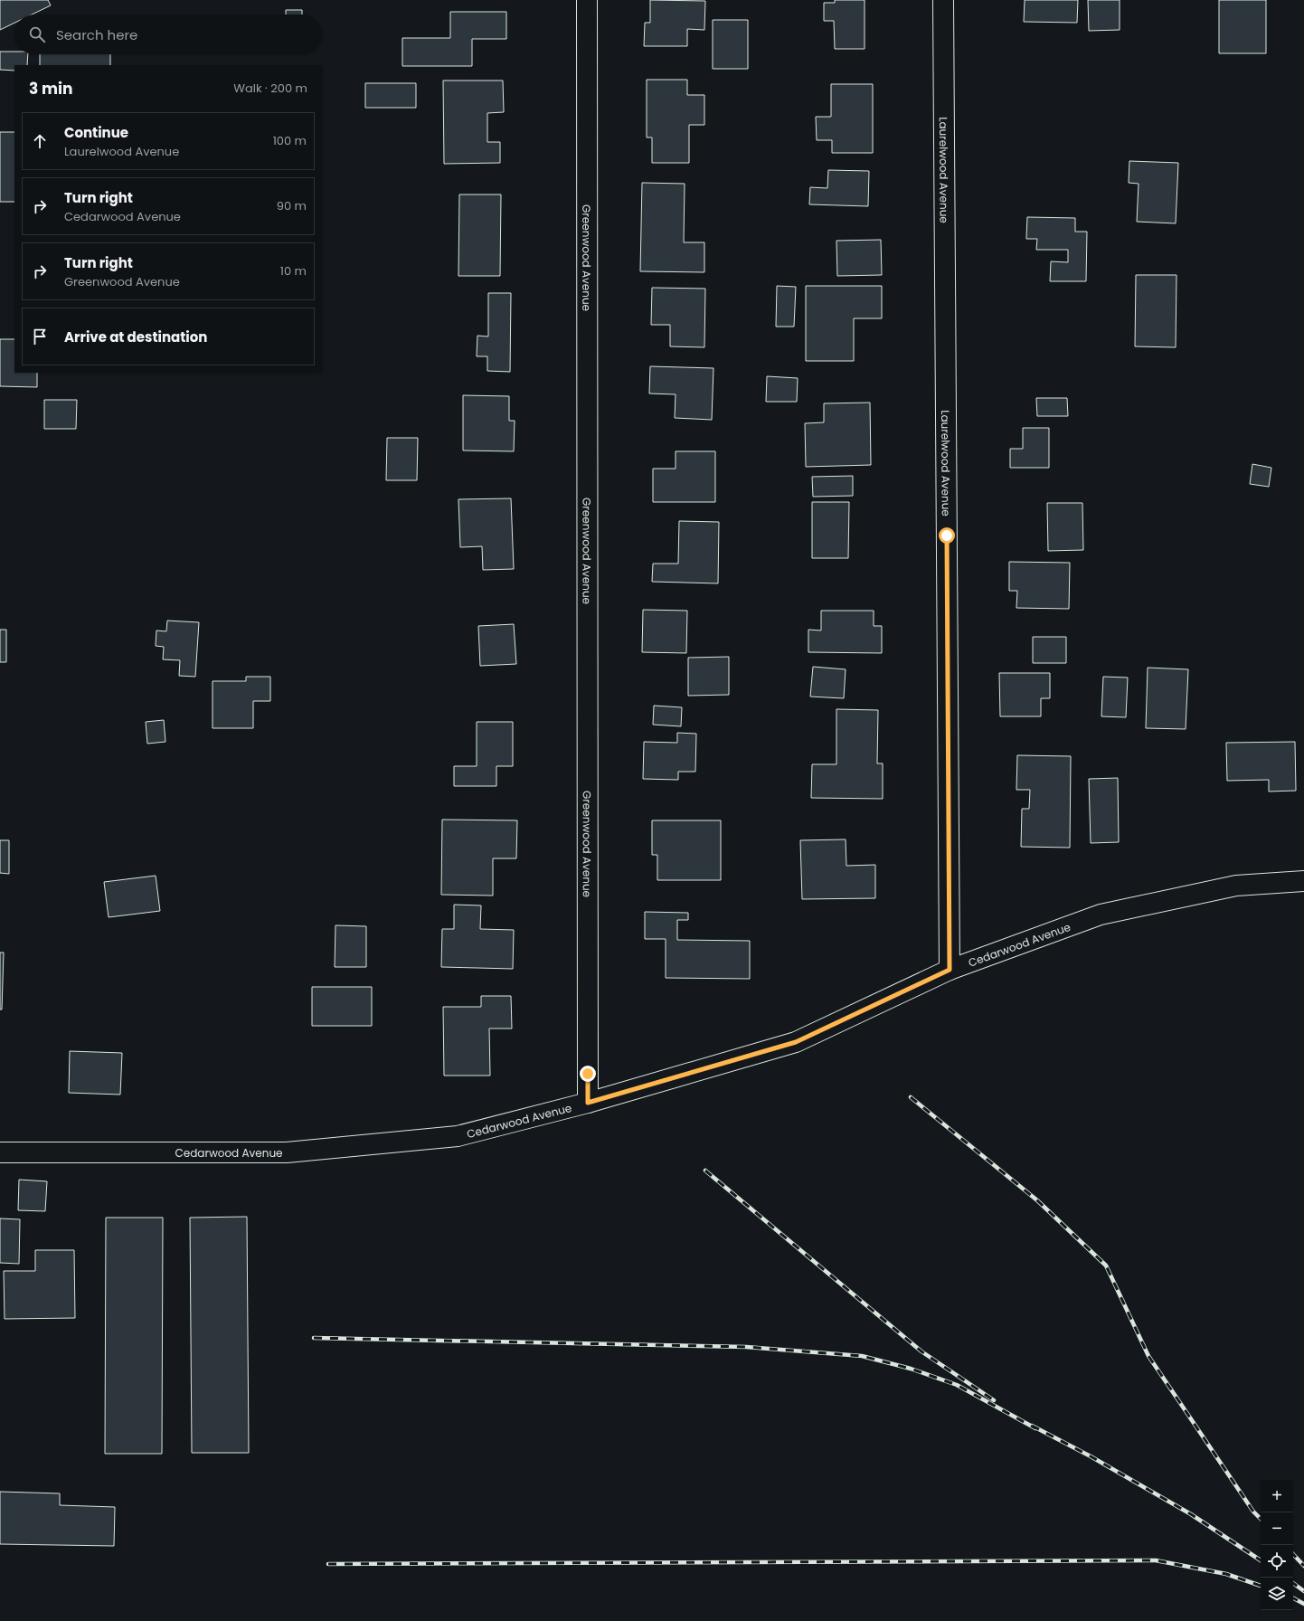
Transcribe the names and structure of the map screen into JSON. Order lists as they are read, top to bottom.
{
  "streets": {
    "street": ["Laurelwood Avenue", "Greenwood Avenue", "Cedarwood Avenue"]
  },
  "crossings": [
    ["Laurelwood Avenue", "Cedarwood Avenue"],
    ["Greenwood Avenue", "Cedarwood Avenue"]
  ],
  "page": {
    "search": "Search here",
    "heading": ["3 min", "Walk · 200 m"],
    "list": [
      ["Continue", "Laurelwood Avenue", "100 m"],
      ["Turn right", "Cedarwood Avenue", "90 m"],
      ["Turn right", "Greenwood Avenue", "10 m"],
      "Arrive at destination"
    ],
    "map_buttons": ["+", "−"]
  }
}
